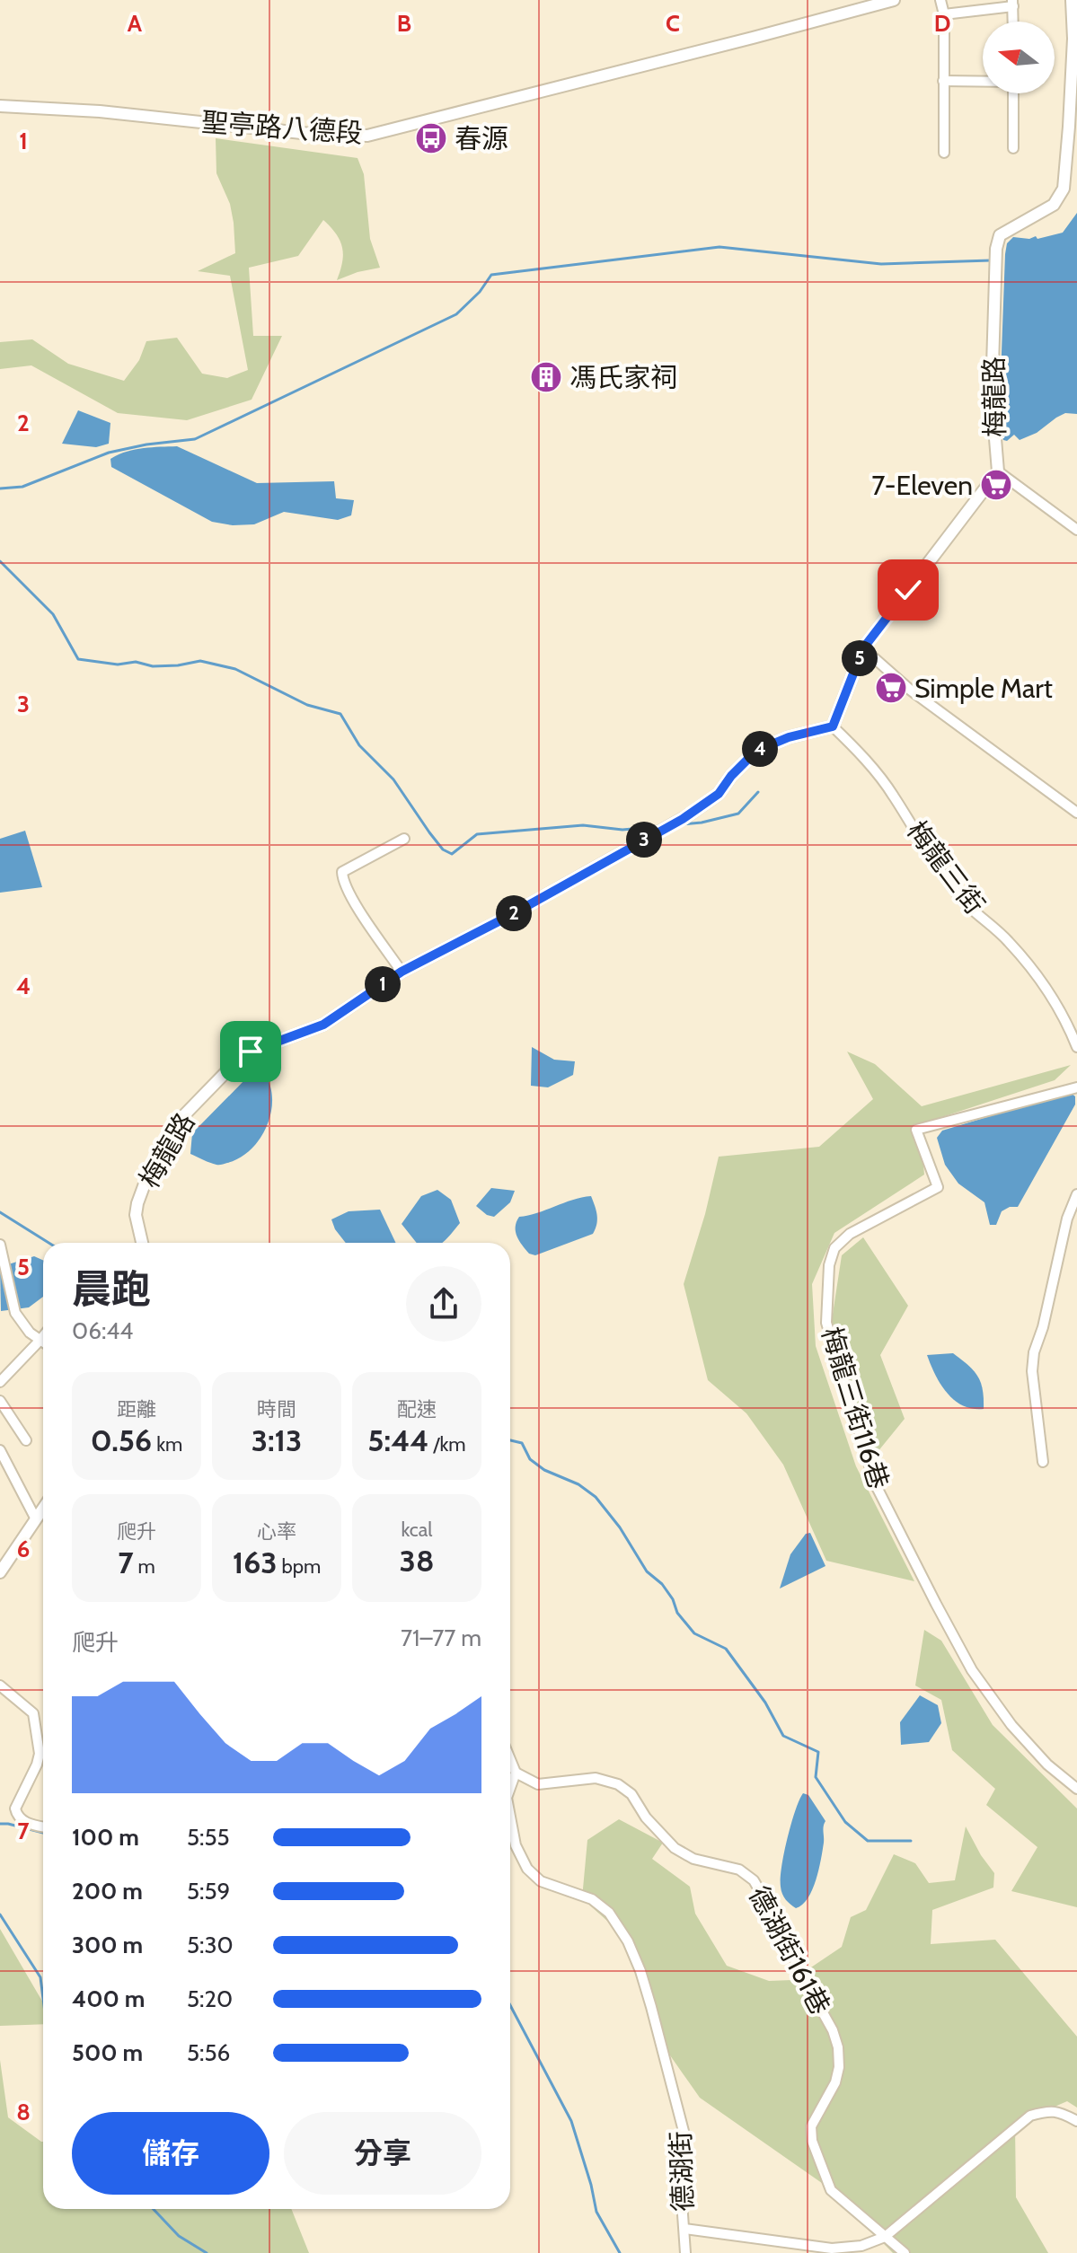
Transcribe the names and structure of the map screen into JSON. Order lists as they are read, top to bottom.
{
  "streets": {
    "street": [
      "聖亭路八德段",
      "梅龍路",
      "梅龍三街",
      "梅龍三街116巷",
      "德湖街161巷",
      "德湖街"
    ]
  },
  "crossings": [
    ["梅龍路", "梅龍三街"],
    ["德湖街161巷", "德湖街"]
  ],
  "places": {
    "bus stop": ["春源"],
    "building": ["馮氏家祠"],
    "supermarket": ["7-Eleven", "Simple Mart"]
  },
  "north": "left",
  "page": {
    "pins": [
      "5",
      "4",
      "3",
      "2",
      "1"
    ],
    "heading": ["晨跑", "06:44"],
    "stats": [
      ["距離", "0.56 km"],
      ["時間", "3:13"],
      ["配速", "5:44 /km"],
      ["爬升", "7 m"],
      ["心率", "163 bpm"],
      ["kcal", "38"]
    ],
    "chart": ["爬升", "71–77 m"],
    "list": [
      {
        "name": "100 m",
        "note": "5:55"
      },
      {
        "name": "200 m",
        "note": "5:59"
      },
      {
        "name": "300 m",
        "note": "5:30"
      },
      {
        "name": "400 m",
        "note": "5:20"
      },
      {
        "name": "500 m",
        "note": "5:56"
      }
    ],
    "buttons": ["儲存", "分享"]
  },
  "grid": {
    "columns": [
      "A",
      "B",
      "C",
      "D"
    ],
    "rows": [
      "1",
      "2",
      "3",
      "4",
      "5",
      "6",
      "7",
      "8"
    ]
  }
}
